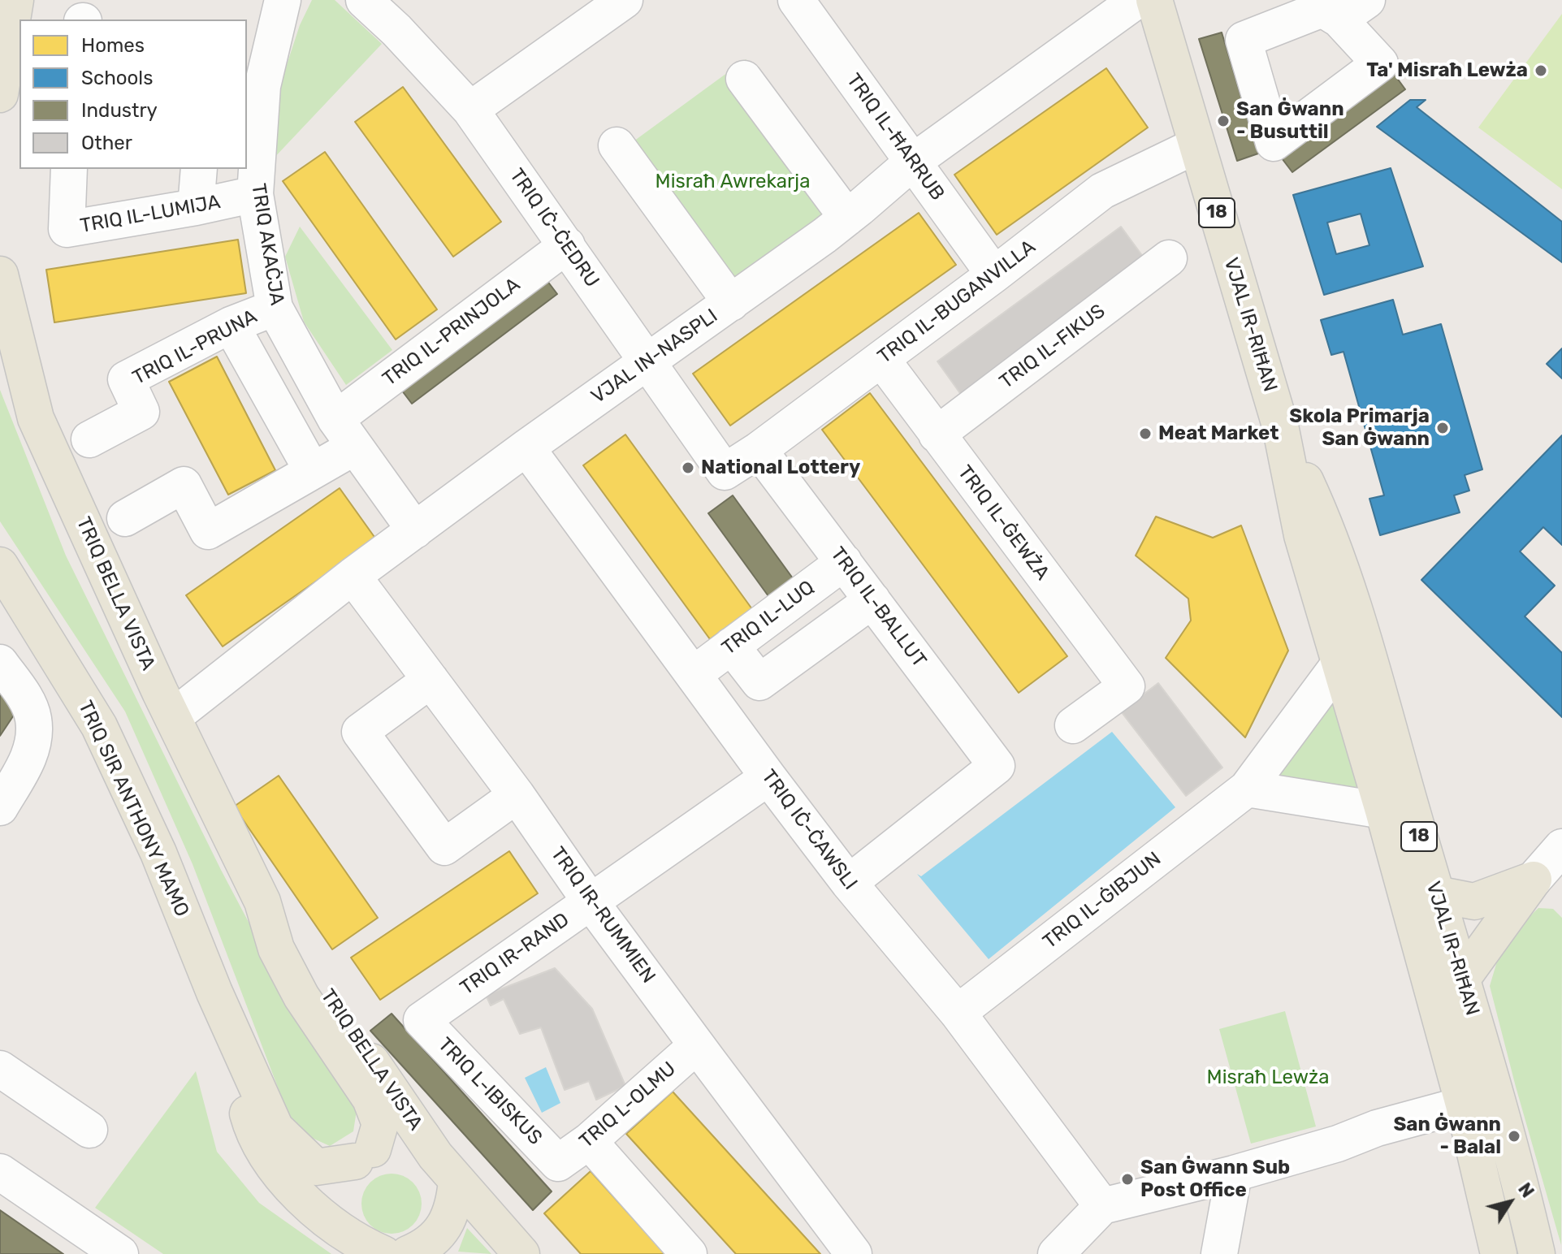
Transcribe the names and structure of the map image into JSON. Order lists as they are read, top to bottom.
{
  "streets": {
    "main road": [
      "18",
      "VJAL IR-RIĦAN",
      "TRIQ BELLA VISTA",
      "TRIQ SIR ANTHONY MAMO"
    ],
    "street": [
      "TRIQ IL-ĦARRUB",
      "TRIQ IL-LUMIJA",
      "TRIQ IĊ-ĊEDRU",
      "TRIQ AKAĊJA",
      "TRIQ IL-BUGANVILLA",
      "TRIQ IL-PRINJOLA",
      "TRIQ IL-FIKUS",
      "TRIQ IL-PRUNA",
      "VJAL IN-NASPLI",
      "TRIQ IL-ĠEWŻA",
      "TRIQ IL-BALLUT",
      "TRIQ IL-LUQ",
      "TRIQ IĊ-ĊAWSLI",
      "TRIQ IL-ĠIBJUN",
      "TRIQ IR-RUMMIEN",
      "TRIQ IR-RAND",
      "TRIQ L-IBISKUS",
      "TRIQ L-OLMU"
    ]
  },
  "crossings": [
    ["TRIQ IL-ĦARRUB", "TRIQ IL-BUGANVILLA"],
    ["TRIQ IL-ĦARRUB", "VJAL IN-NASPLI"],
    ["TRIQ IL-LUMIJA", "TRIQ AKAĊJA"],
    ["TRIQ IĊ-ĊEDRU", "TRIQ IL-BUGANVILLA"],
    ["TRIQ IĊ-ĊEDRU", "TRIQ IL-PRINJOLA"],
    ["TRIQ IĊ-ĊEDRU", "VJAL IN-NASPLI"],
    ["TRIQ AKAĊJA", "TRIQ IL-PRINJOLA"],
    ["TRIQ AKAĊJA", "TRIQ IL-PRUNA"],
    ["TRIQ AKAĊJA", "VJAL IN-NASPLI"],
    ["TRIQ IL-BUGANVILLA", "VJAL IR-RIĦAN"],
    ["TRIQ IL-BUGANVILLA", "TRIQ IL-ĠEWŻA"],
    ["TRIQ IL-BUGANVILLA", "TRIQ IL-BALLUT"],
    ["VJAL IR-RIĦAN", "VJAL IN-NASPLI"],
    ["VJAL IR-RIĦAN", "TRIQ IL-ĠIBJUN"],
    ["TRIQ IL-FIKUS", "TRIQ IL-ĠEWŻA"],
    ["VJAL IN-NASPLI", "TRIQ BELLA VISTA"],
    ["VJAL IN-NASPLI", "TRIQ IĊ-ĊAWSLI"],
    ["VJAL IN-NASPLI", "TRIQ IR-RUMMIEN"],
    ["TRIQ BELLA VISTA", "TRIQ SIR ANTHONY MAMO"],
    ["TRIQ IL-BALLUT", "TRIQ IL-LUQ"],
    ["TRIQ IL-BALLUT", "TRIQ IĊ-ĊAWSLI"],
    ["TRIQ IL-LUQ", "TRIQ IĊ-ĊAWSLI"],
    ["TRIQ IĊ-ĊAWSLI", "TRIQ IL-ĠIBJUN"],
    ["TRIQ IĊ-ĊAWSLI", "TRIQ IR-RAND"],
    ["TRIQ IR-RUMMIEN", "TRIQ IR-RAND"],
    ["TRIQ IR-RUMMIEN", "TRIQ L-OLMU"],
    ["TRIQ IR-RAND", "TRIQ L-IBISKUS"],
    ["TRIQ L-IBISKUS", "TRIQ L-OLMU"]
  ],
  "parks": ["Misraħ Awrekarja", "Misraħ Lewża"],
  "places": [
    "Ta' Misraħ Lewża",
    "San Ġwann - Busuttil",
    "Skola Primarja San Ġwann",
    "Meat Market",
    "National Lottery",
    "San Ġwann - Balal",
    "San Ġwann Sub Post Office"
  ],
  "legend": [
    "Homes",
    "Schools",
    "Industry",
    "Other"
  ],
  "north": "top right"
}
